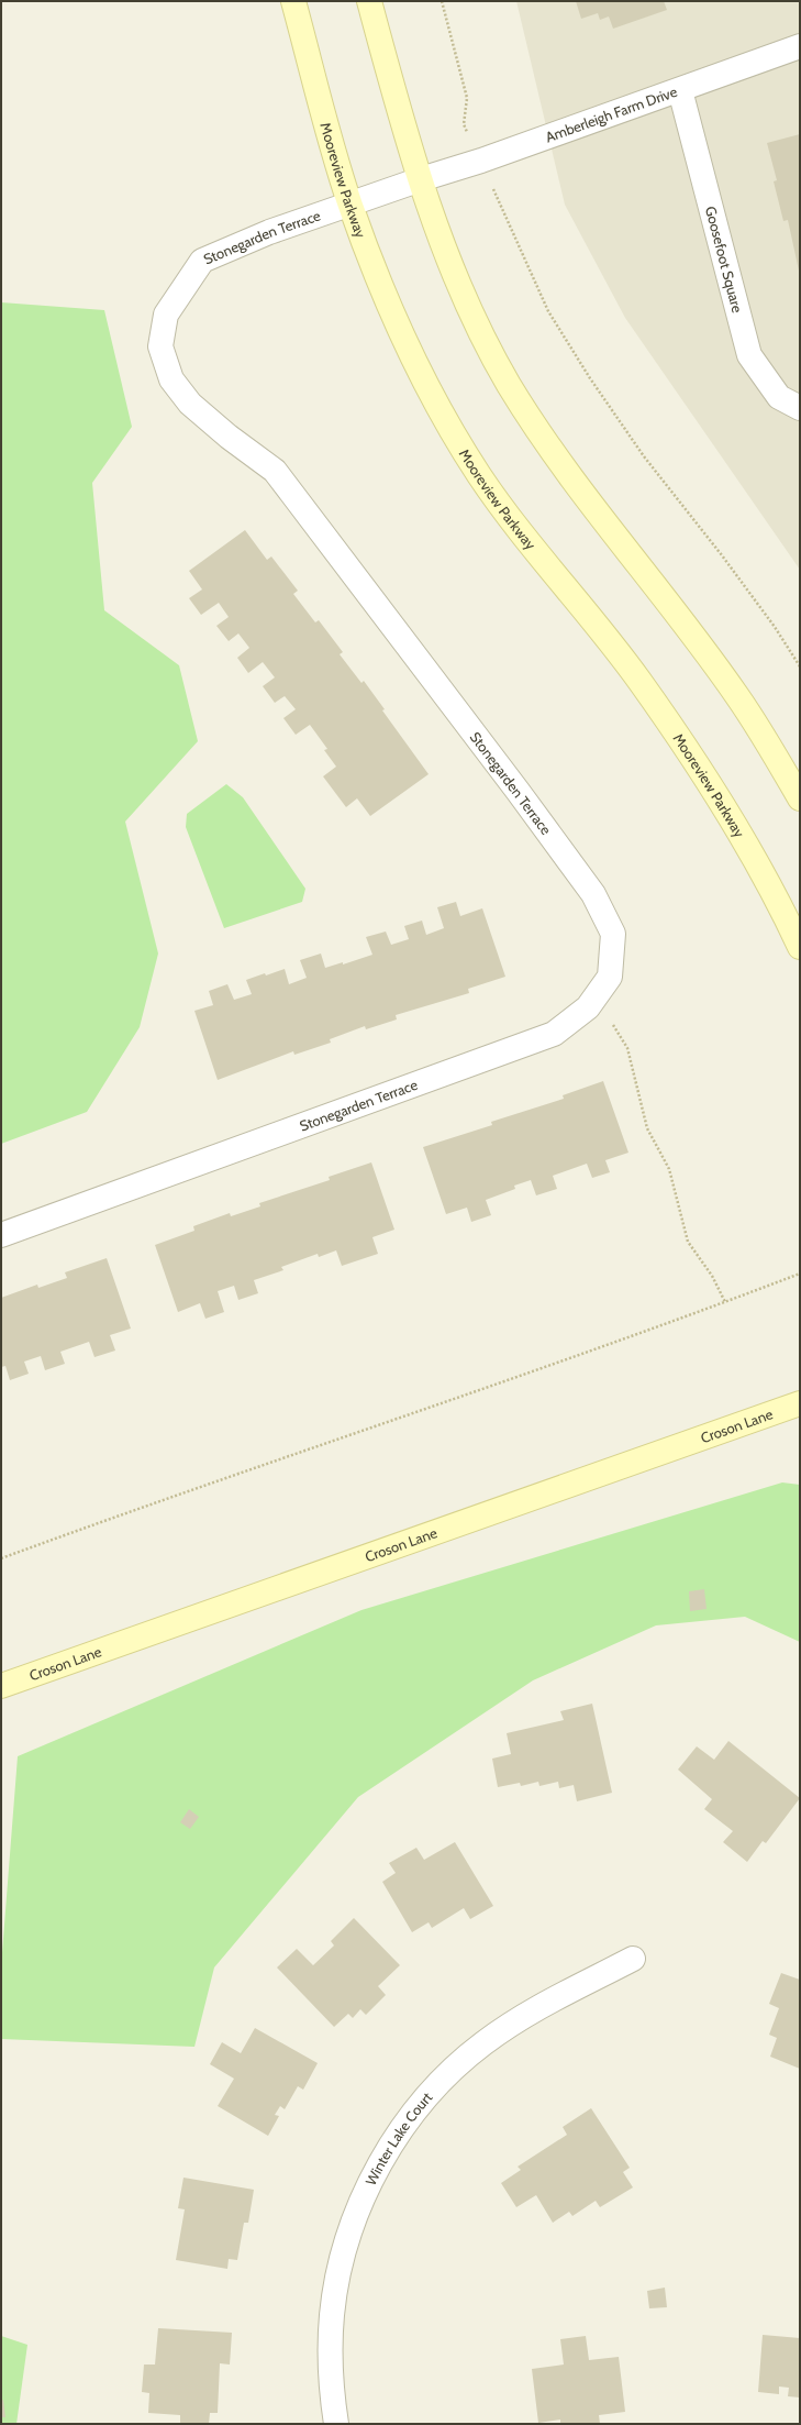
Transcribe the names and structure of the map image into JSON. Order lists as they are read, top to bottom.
{
  "streets": {
    "main road": ["Mooreview Parkway", "Croson Lane"],
    "street": [
      "Amberleigh Farm Drive",
      "Stonegarden Terrace",
      "Goosefoot Square",
      "Winter Lake Court"
    ]
  },
  "crossings": [
    ["Amberleigh Farm Drive", "Stonegarden Terrace"],
    ["Amberleigh Farm Drive", "Goosefoot Square"],
    ["Mooreview Parkway", "Stonegarden Terrace"]
  ]
}
